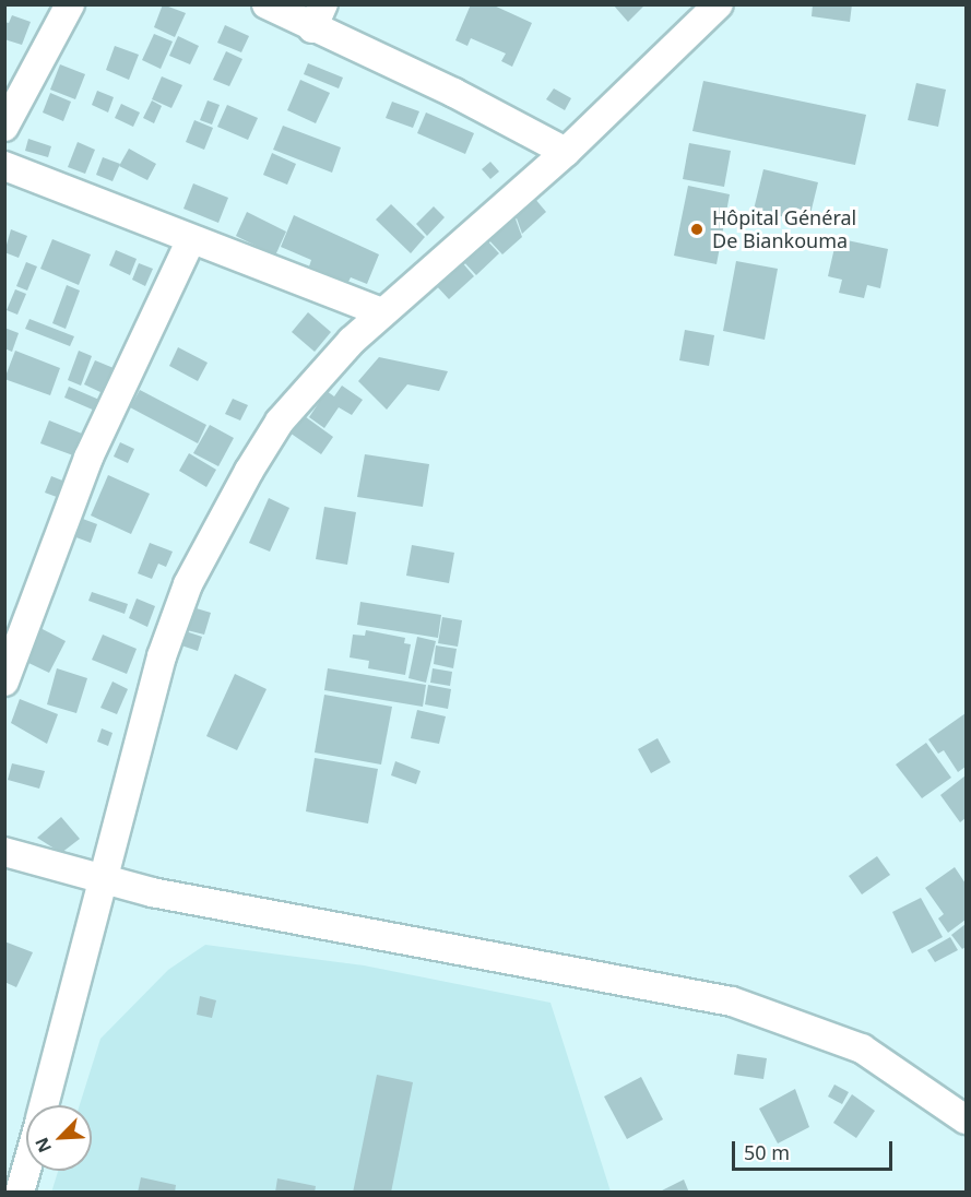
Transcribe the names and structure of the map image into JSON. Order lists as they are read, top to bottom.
{
  "places": ["Hôpital Général De Biankouma"],
  "scale_bar": "50 m",
  "north": "bottom left"
}
